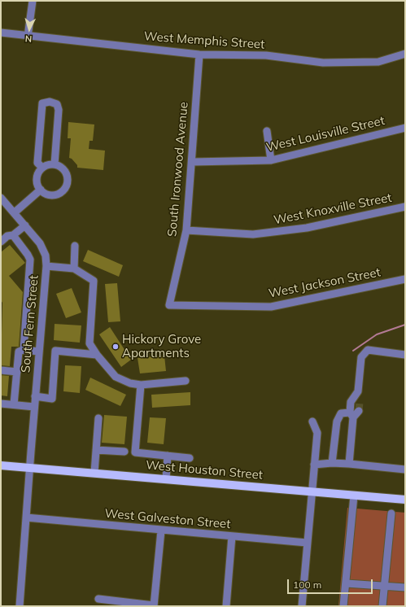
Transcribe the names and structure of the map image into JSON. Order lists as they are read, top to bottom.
{
  "streets": {
    "main road": ["West Houston Street"],
    "street": [
      "West Memphis Street",
      "West Louisville Street",
      "South Ironwood Avenue",
      "West Knoxville Street",
      "West Jackson Street",
      "South Fern Street",
      "West Galveston Street"
    ]
  },
  "crossings": [
    ["West Memphis Street", "South Ironwood Avenue"],
    ["West Louisville Street", "South Ironwood Avenue"],
    ["South Ironwood Avenue", "West Knoxville Street"],
    ["South Ironwood Avenue", "West Jackson Street"],
    ["South Fern Street", "West Houston Street"],
    ["South Fern Street", "West Galveston Street"]
  ],
  "places": ["Hickory Grove Apartments"],
  "scale_bar": "100 m",
  "north": "bottom"
}
